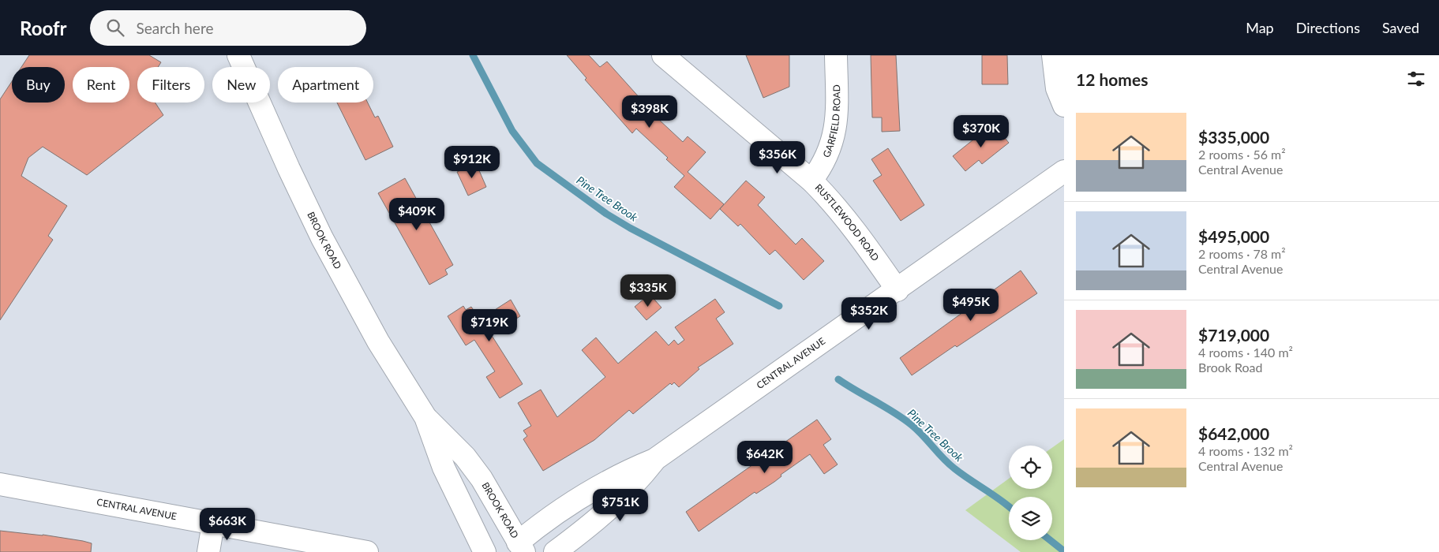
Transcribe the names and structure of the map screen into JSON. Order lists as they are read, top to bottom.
{
  "streets": {
    "street": [
      "GARFIELD ROAD",
      "RUSTLEWOOD ROAD",
      "BROOK ROAD",
      "CENTRAL AVENUE"
    ]
  },
  "crossings": [
    ["GARFIELD ROAD", "RUSTLEWOOD ROAD"],
    ["RUSTLEWOOD ROAD", "CENTRAL AVENUE"],
    ["BROOK ROAD", "CENTRAL AVENUE"]
  ],
  "water": ["Pine Tree Brook"],
  "page": {
    "header": "Roofr",
    "search": "Search here",
    "nav": ["Map", "Directions", "Saved"],
    "heading": "12 homes",
    "chip": [
      "Buy",
      "Rent",
      "Filters",
      "New",
      "Apartment"
    ],
    "price": [
      "$398K",
      "$370K",
      "$356K",
      "$912K",
      "$409K",
      "$335K",
      "$495K",
      "$352K",
      "$719K",
      "$642K",
      "$751K",
      "$663K"
    ],
    "list": [
      {
        "name": "$335,000",
        "note": "2 rooms · 56 m² · Central Avenue"
      },
      {
        "name": "$495,000",
        "note": "2 rooms · 78 m² · Central Avenue"
      },
      {
        "name": "$719,000",
        "note": "4 rooms · 140 m² · Brook Road"
      },
      {
        "name": "$642,000",
        "note": "4 rooms · 132 m² · Central Avenue"
      }
    ]
  }
}
